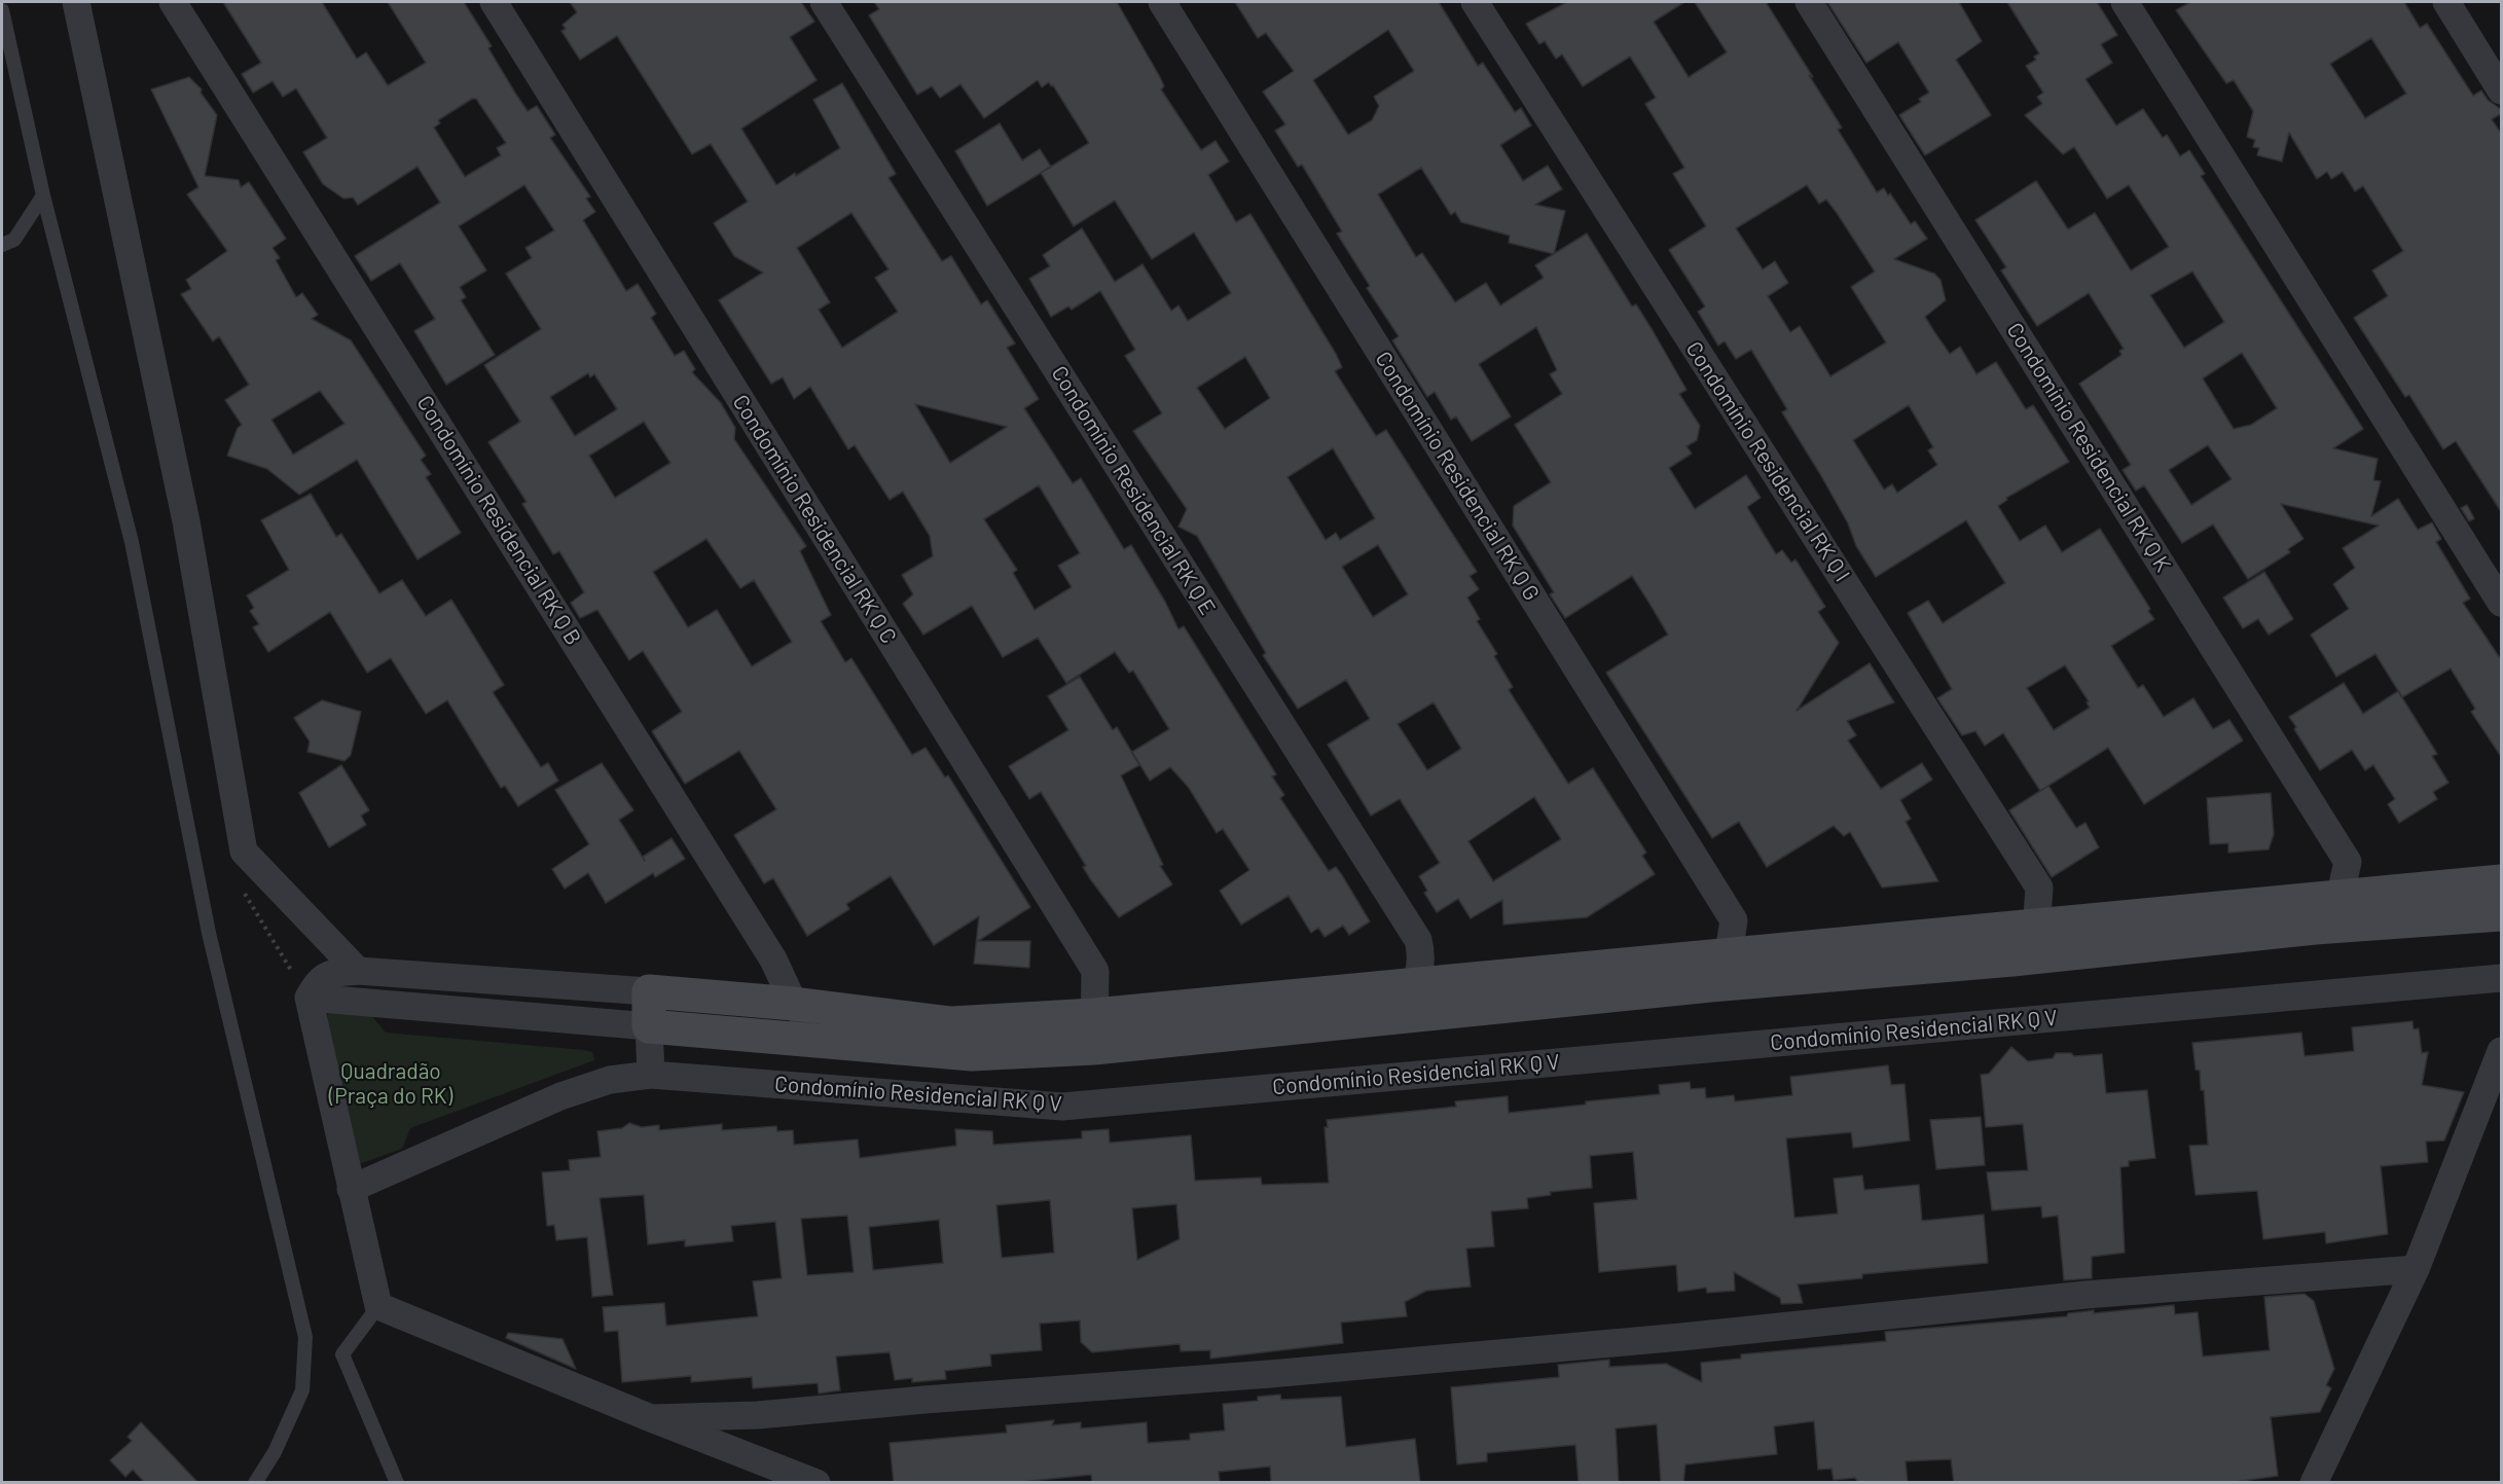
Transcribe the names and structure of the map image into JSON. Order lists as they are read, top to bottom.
{
  "streets": {
    "street": [
      "Condomínio Residencial RK Q K",
      "Condomínio Residencial RK Q I",
      "Condomínio Residencial RK Q G",
      "Condomínio Residencial RK Q E",
      "Condomínio Residencial RK Q C",
      "Condomínio Residencial RK Q B",
      "Condomínio Residencial RK Q V"
    ]
  },
  "parks": ["Quadradão (Praça do RK)"]
}
